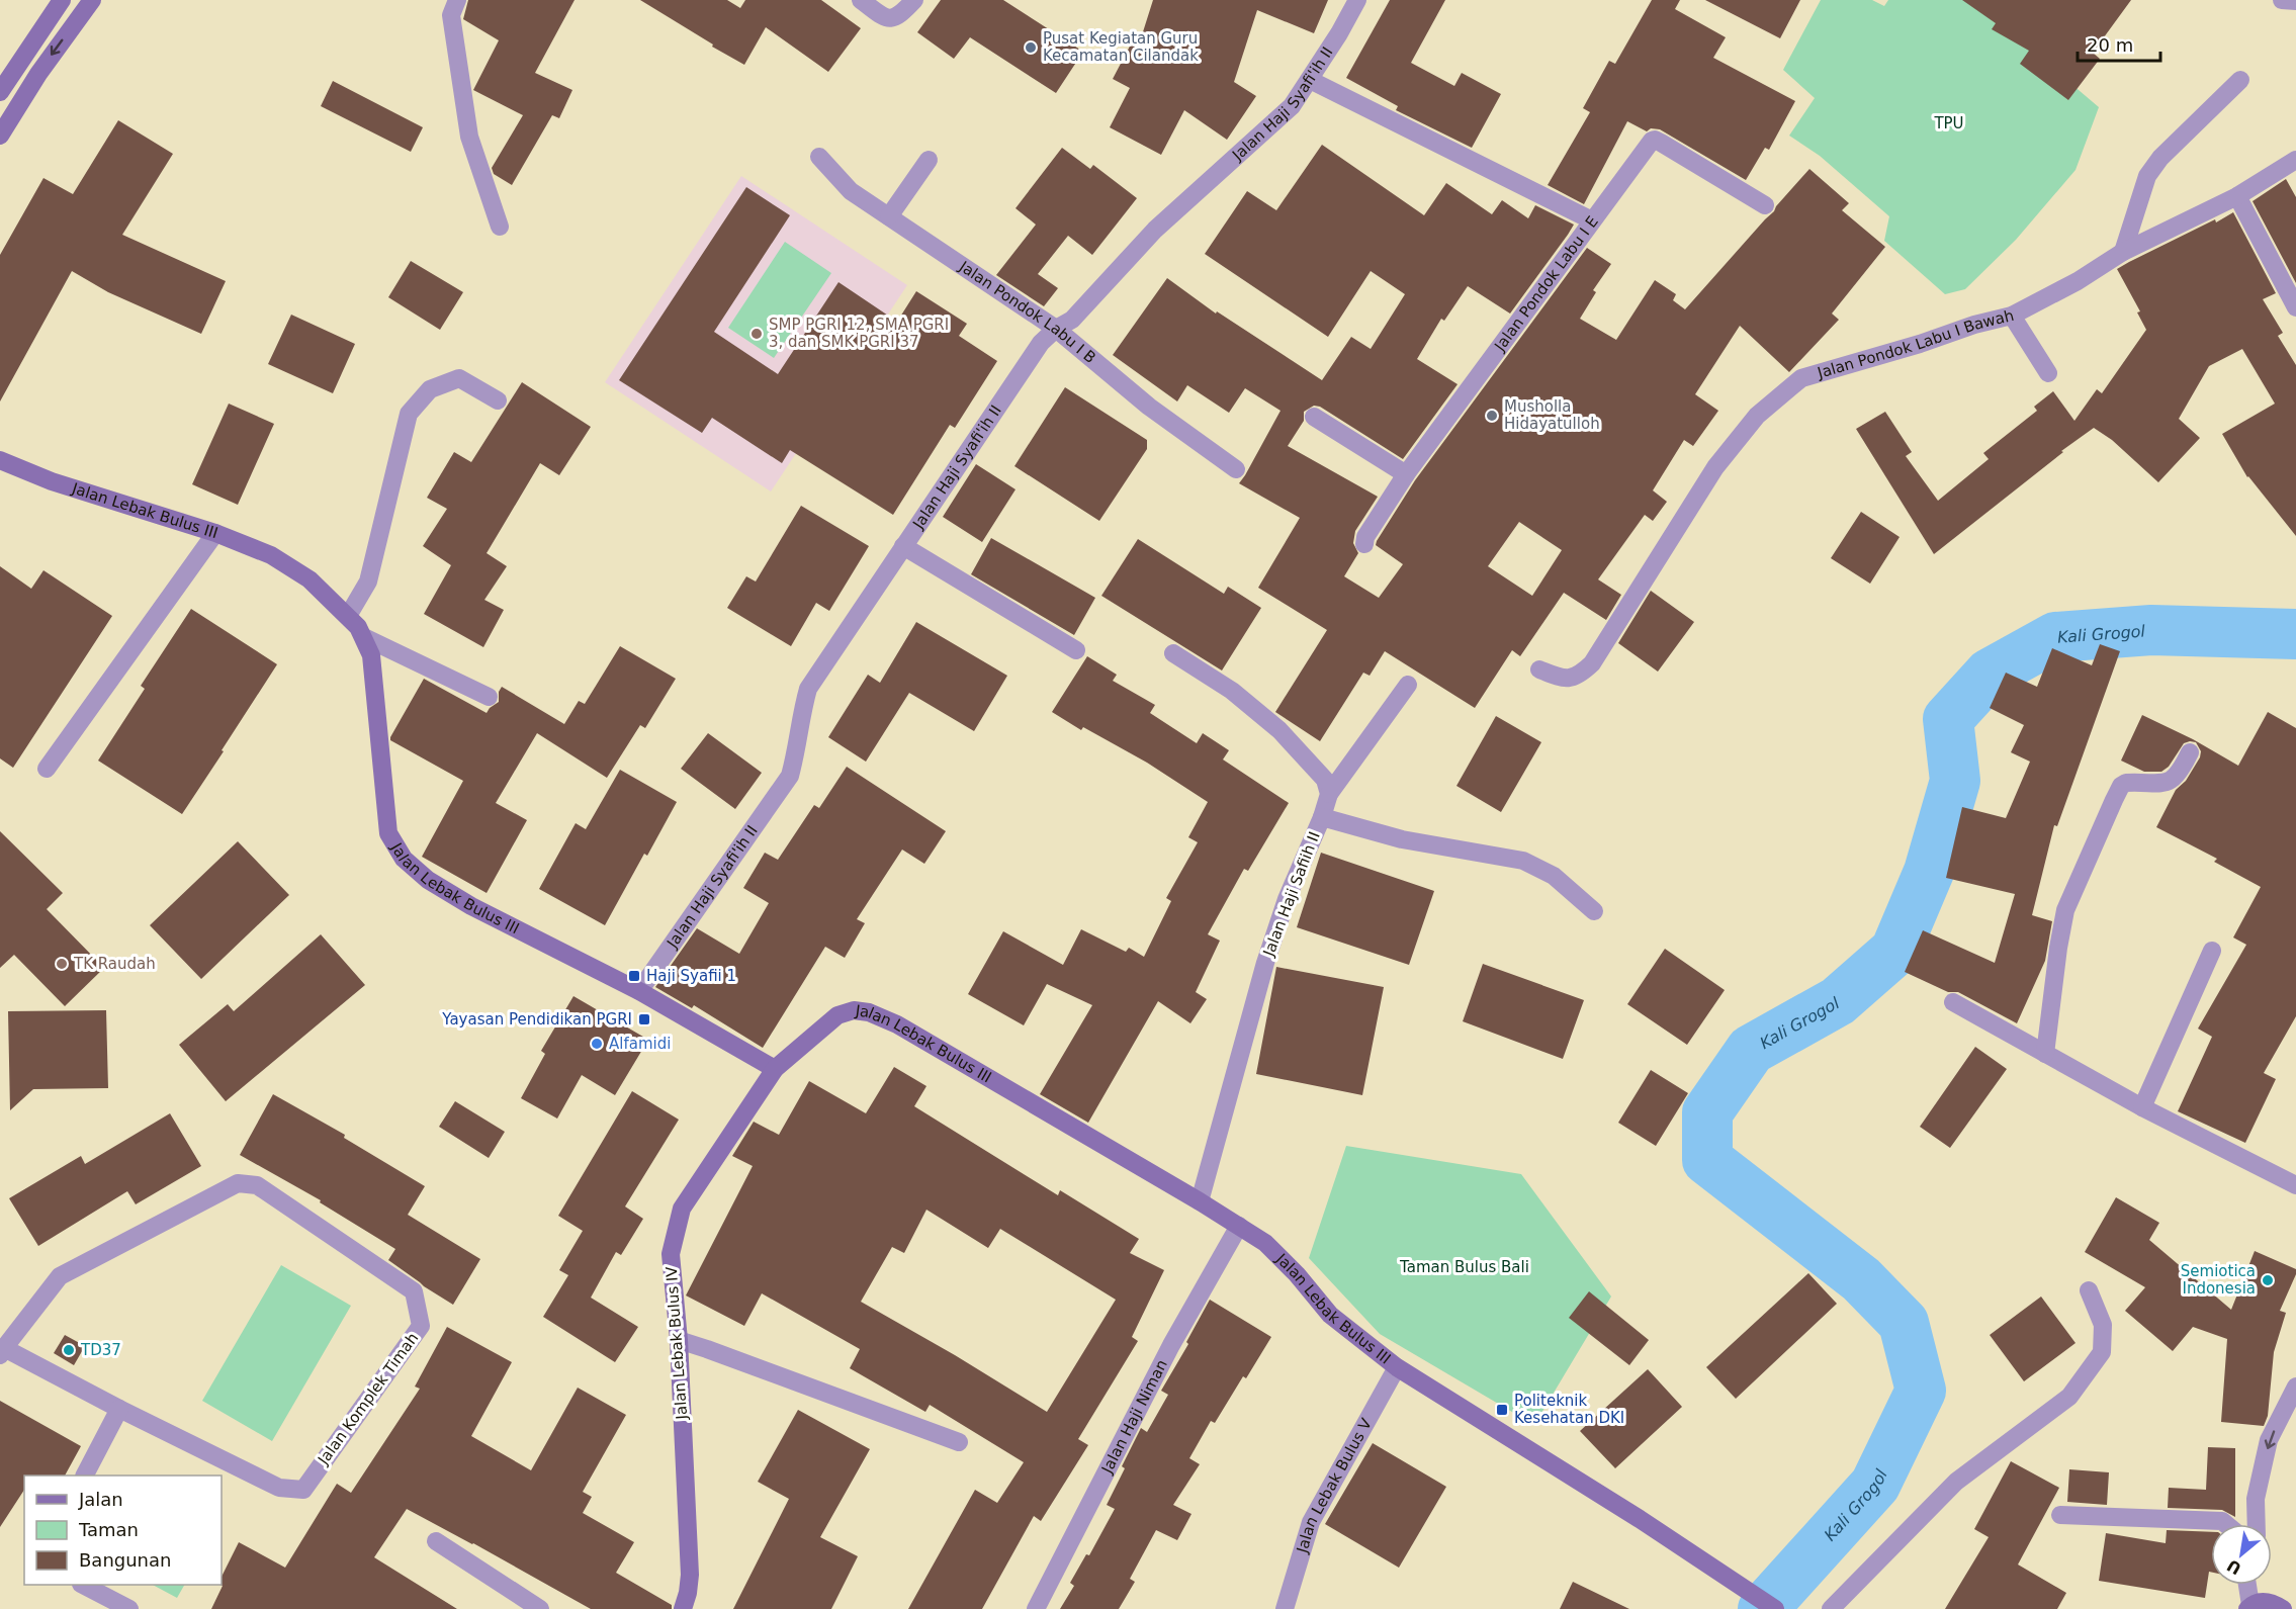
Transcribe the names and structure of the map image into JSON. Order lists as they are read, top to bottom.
{
  "streets": {
    "street": [
      "Jalan Haji Syafi'ih II",
      "Jalan Pondok Labu I E",
      "Jalan Pondok Labu I B",
      "Jalan Pondok Labu I Bawah",
      "Jalan Lebak Bulus III",
      "Jalan Haji Safiih II",
      "Jalan Lebak Bulus IV",
      "Jalan Komplek Timah",
      "Jalan Haji Niman",
      "Jalan Lebak Bulus V"
    ]
  },
  "crossings": [
    ["Jalan Haji Syafi'ih II", "Jalan Pondok Labu I E"],
    ["Jalan Haji Syafi'ih II", "Jalan Pondok Labu I B"],
    ["Jalan Haji Syafi'ih II", "Jalan Lebak Bulus III"],
    ["Jalan Lebak Bulus III", "Jalan Haji Safiih II"],
    ["Jalan Lebak Bulus III", "Jalan Lebak Bulus IV"],
    ["Jalan Lebak Bulus III", "Jalan Haji Niman"],
    ["Jalan Lebak Bulus III", "Jalan Lebak Bulus V"]
  ],
  "water": ["Kali Grogol"],
  "parks": ["TPU", "Taman Bulus Bali"],
  "places": {
    "other": [
      "Pusat Kegiatan Guru Kecamatan Cilandak",
      "SMP PGRI 12, SMA PGRI 3, dan SMK PGRI 37",
      "Musholla Hidayatulloh",
      "TK Raudah",
      "Alfamidi",
      "Semiotica Indonesia",
      "TD37"
    ],
    "transit": ["Haji Syafii 1", "Yayasan Pendidikan PGRI", "Politeknik Kesehatan DKI"]
  },
  "legend": ["Jalan", "Taman", "Bangunan"],
  "scale_bar": "20 m",
  "north": "bottom left"
}
